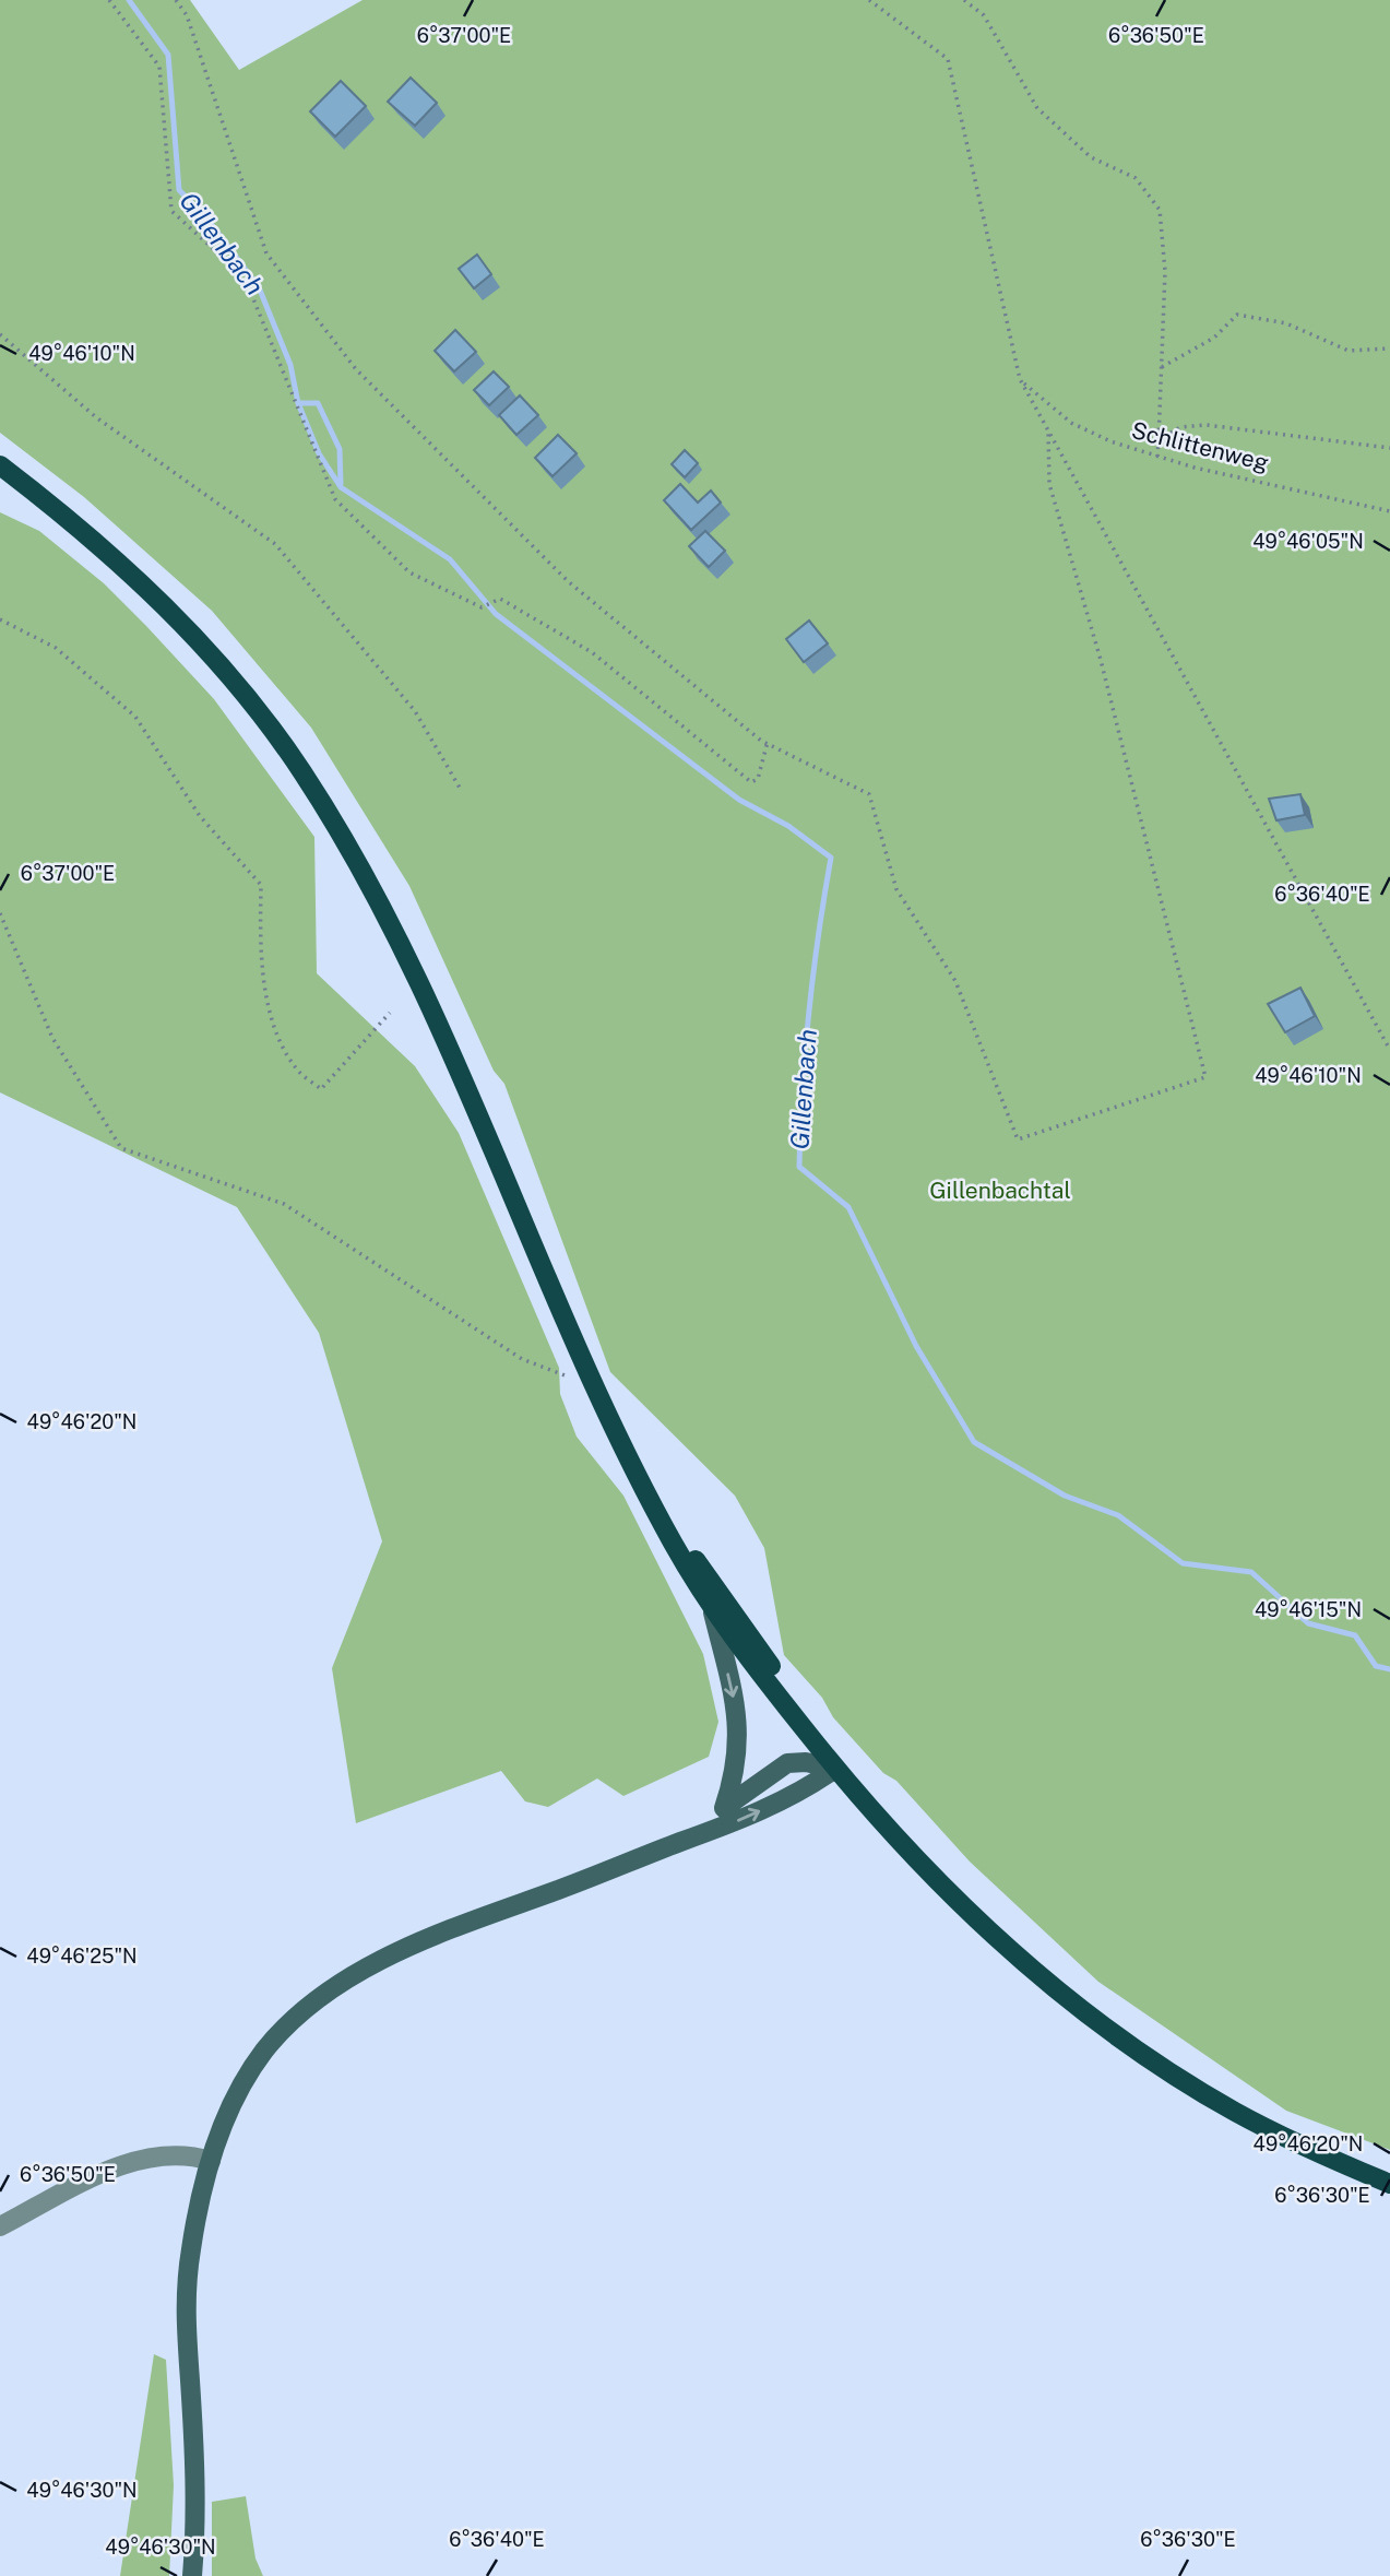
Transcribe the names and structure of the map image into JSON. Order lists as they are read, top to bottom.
{
  "streets": {
    "path": ["Schlittenweg"]
  },
  "water": ["Gillenbach"],
  "parks": ["Gillenbachtal"],
  "coordinates": [
    "6°37'00\"E",
    "6°36'50\"E",
    "49°46'10\"N",
    "49°46'05\"N",
    "6°36'40\"E",
    "49°46'20\"N",
    "49°46'15\"N",
    "49°46'25\"N",
    "6°36'30\"E",
    "49°46'30\"N"
  ]
}
